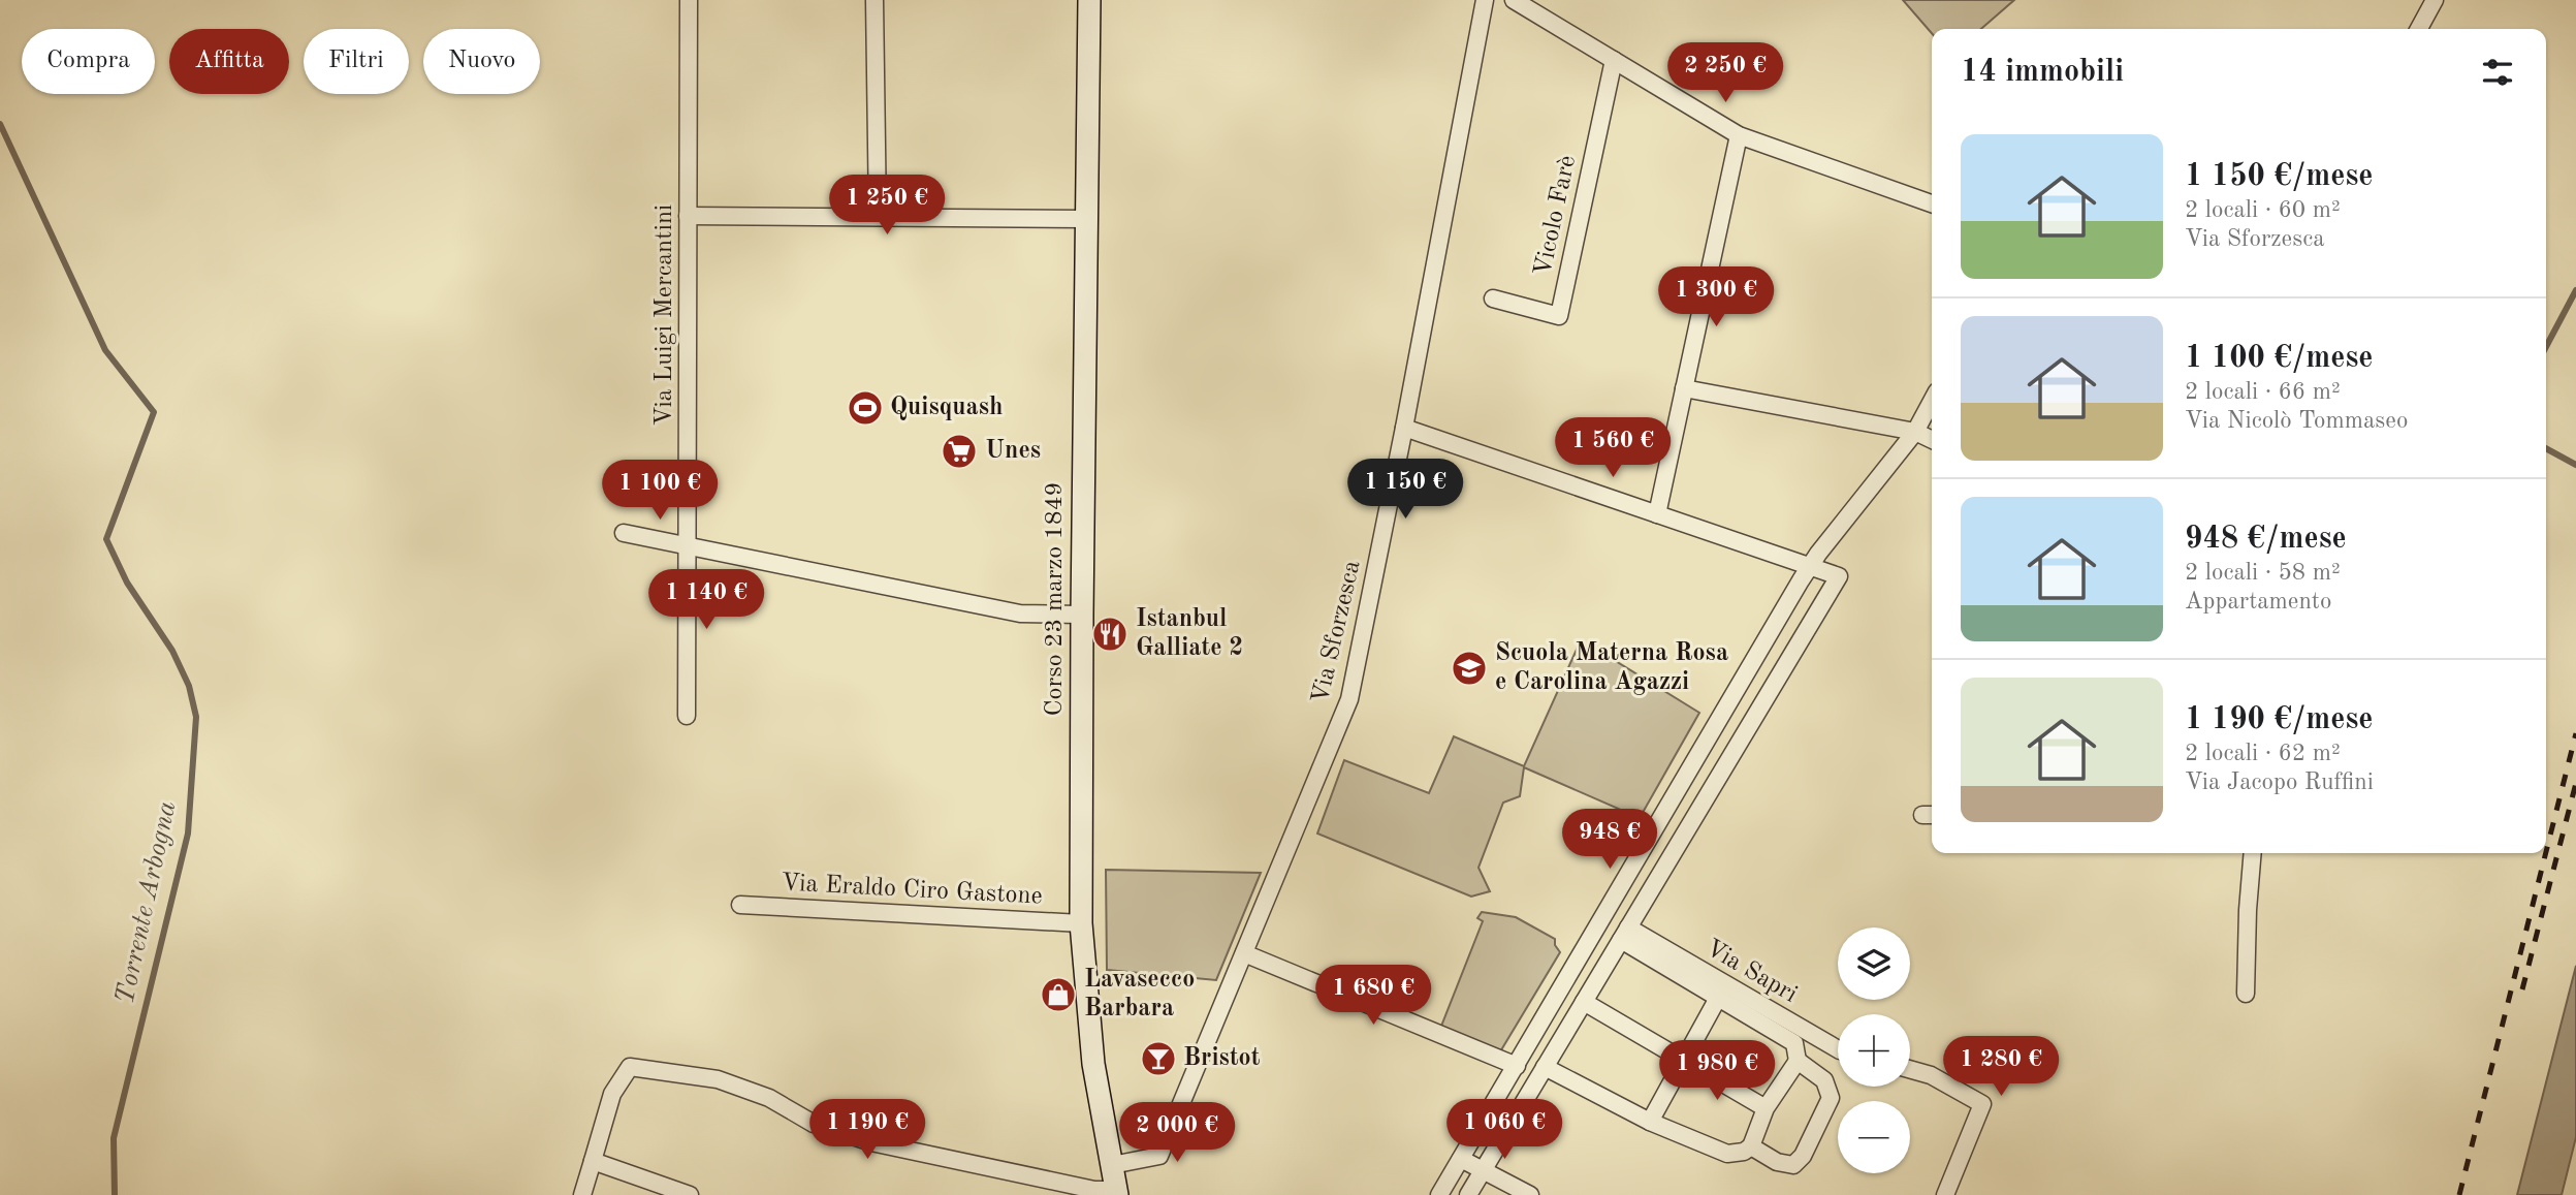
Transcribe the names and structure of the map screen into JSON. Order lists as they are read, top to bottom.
{
  "streets": {
    "main road": ["Corso 23 marzo 1849"],
    "street": [
      "Vicolo Farè",
      "Via Luigi Mercantini",
      "Via Sforzesca",
      "Via Eraldo Ciro Gastone",
      "Via Sapri"
    ]
  },
  "crossings": [
    ["Corso 23 marzo 1849", "Via Sforzesca"],
    ["Corso 23 marzo 1849", "Via Eraldo Ciro Gastone"]
  ],
  "water": ["Torrente Arbogna"],
  "places": {
    "sports": ["Quisquash"],
    "supermarket": ["Unes"],
    "restaurant": ["Istanbul Galliate 2"],
    "school or university": ["Scuola Materna Rosa e Carolina Agazzi"],
    "shop": ["Lavasecco Barbara"],
    "bar": ["Bristot"]
  },
  "page": {
    "chip": [
      "Compra",
      "Affitta",
      "Filtri",
      "Nuovo"
    ],
    "heading": "14 immobili",
    "price": [
      "2 250 €",
      "1 250 €",
      "1 300 €",
      "1 560 €",
      "1 150 €",
      "1 100 €",
      "1 140 €",
      "948 €",
      "1 680 €",
      "1 280 €",
      "1 980 €",
      "1 190 €",
      "1 060 €",
      "2 000 €"
    ],
    "list": [
      {
        "name": "1 150 €/mese",
        "note": "2 locali · 60 m² · Via Sforzesca"
      },
      {
        "name": "1 100 €/mese",
        "note": "2 locali · 66 m² · Via Nicolò Tommaseo"
      },
      {
        "name": "948 €/mese",
        "note": "2 locali · 58 m² · Appartamento"
      },
      {
        "name": "1 190 €/mese",
        "note": "2 locali · 62 m² · Via Jacopo Ruffini"
      }
    ],
    "map_buttons": ["+", "−"]
  }
}
